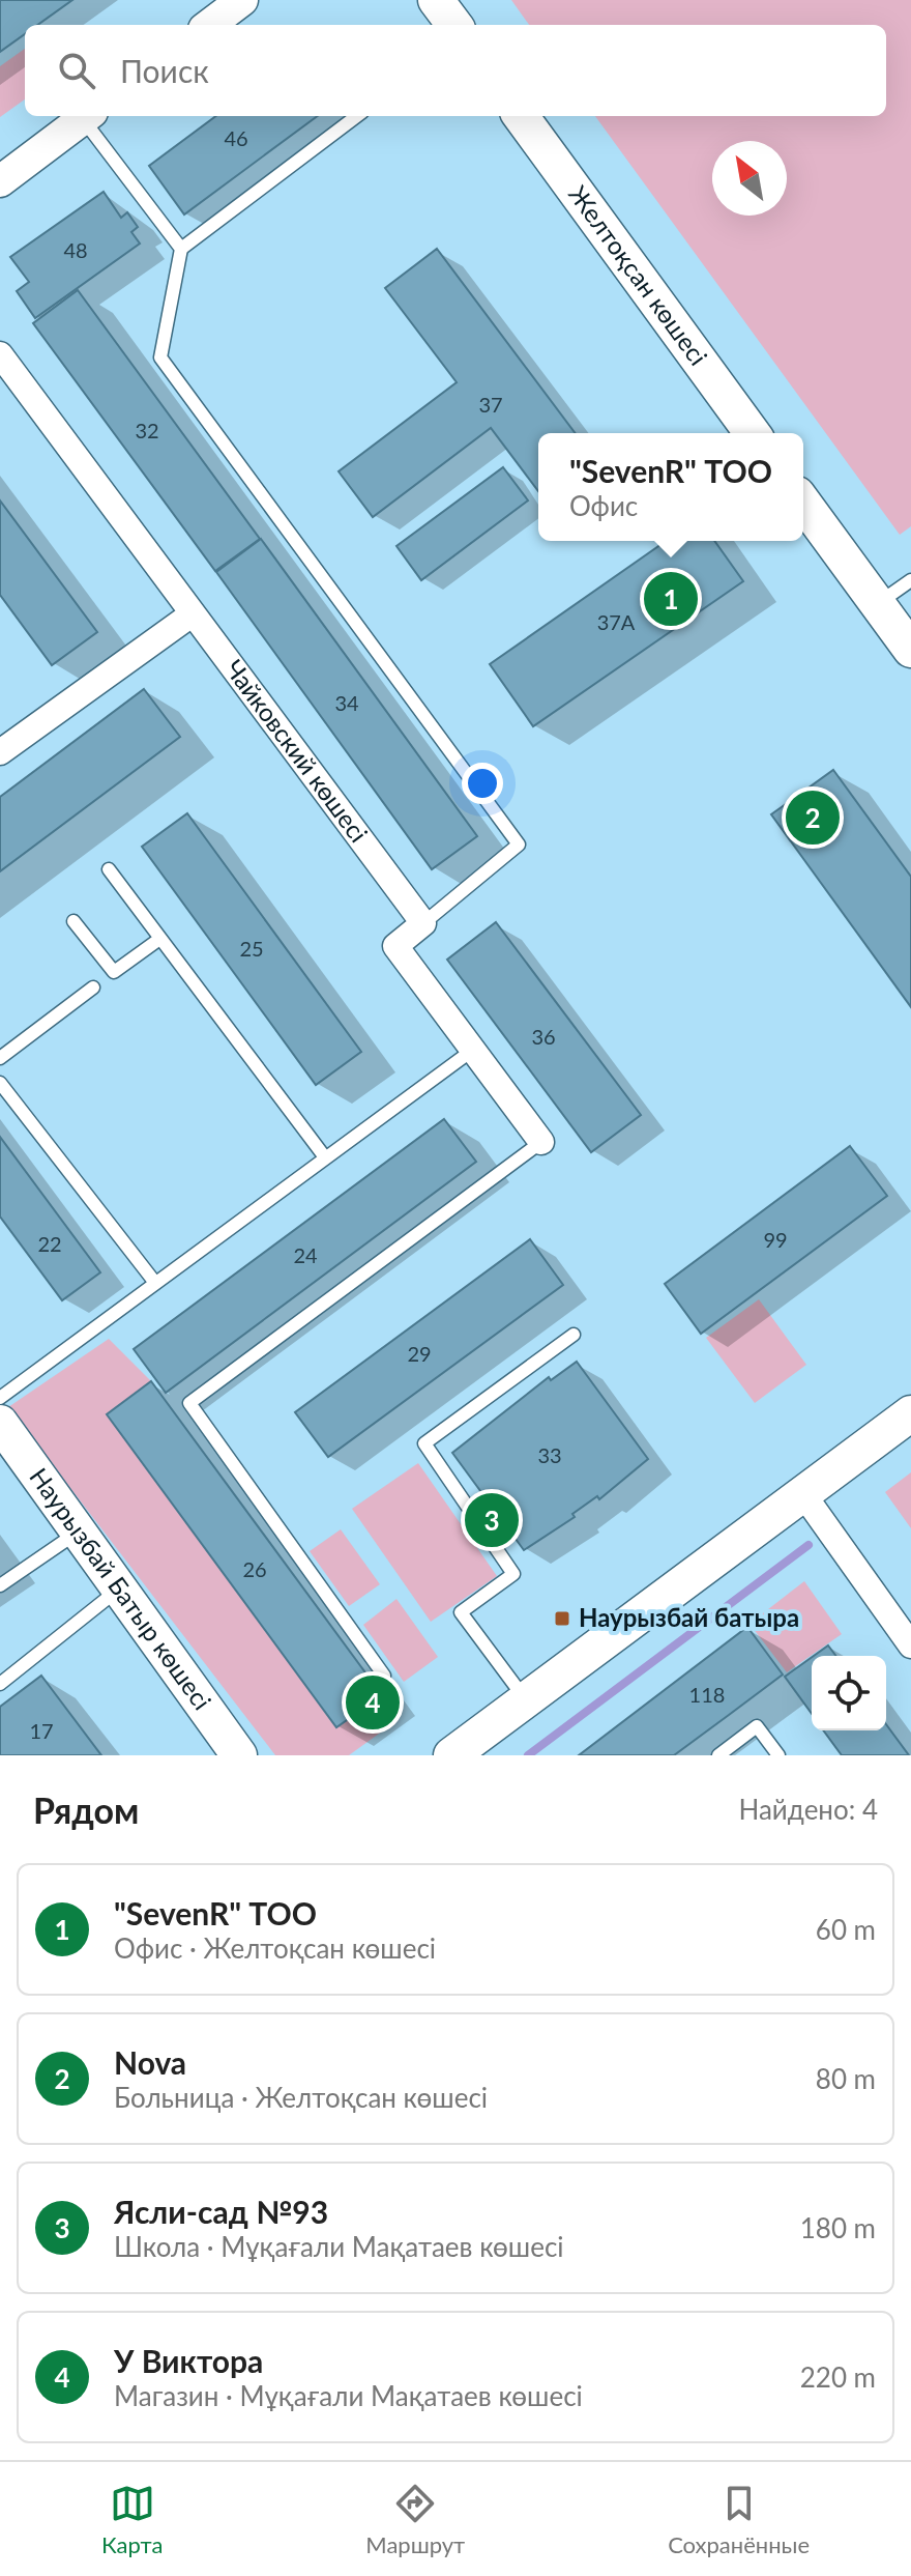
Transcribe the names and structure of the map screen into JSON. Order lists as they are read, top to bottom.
{
  "streets": {
    "main road": ["Желтоқсан көшесі", "Наурызбай Батыр көшесі"],
    "street": ["Чайковский көшесі"]
  },
  "places": {
    "transit": ["Наурызбай батыра"]
  },
  "house_numbers": [
    "46",
    "48",
    "37",
    "32",
    "37А",
    "34",
    "25",
    "36",
    "99",
    "22",
    "24",
    "29",
    "33",
    "26",
    "118",
    "17"
  ],
  "north": "top left",
  "page": {
    "search": "Поиск",
    "popup": ["\"SevenR\" ТОО", "Офис"],
    "pins": [
      "1",
      "2",
      "3",
      "4"
    ],
    "heading": ["Рядом", "Найдено: 4"],
    "list": [
      {
        "mark": "1",
        "name": "\"SevenR\" ТОО",
        "note": "Офис · Желтоқсан көшесі",
        "value": "60 m"
      },
      {
        "mark": "2",
        "name": "Nova",
        "note": "Больница · Желтоқсан көшесі",
        "value": "80 m"
      },
      {
        "mark": "3",
        "name": "Ясли-сад №93",
        "note": "Школа · Мұқағали Мақатаев көшесі",
        "value": "180 m"
      },
      {
        "mark": "4",
        "name": "У Виктора",
        "note": "Магазин · Мұқағали Мақатаев көшесі",
        "value": "220 m"
      }
    ],
    "nav": ["Карта", "Маршрут", "Сохранённые"]
  }
}
